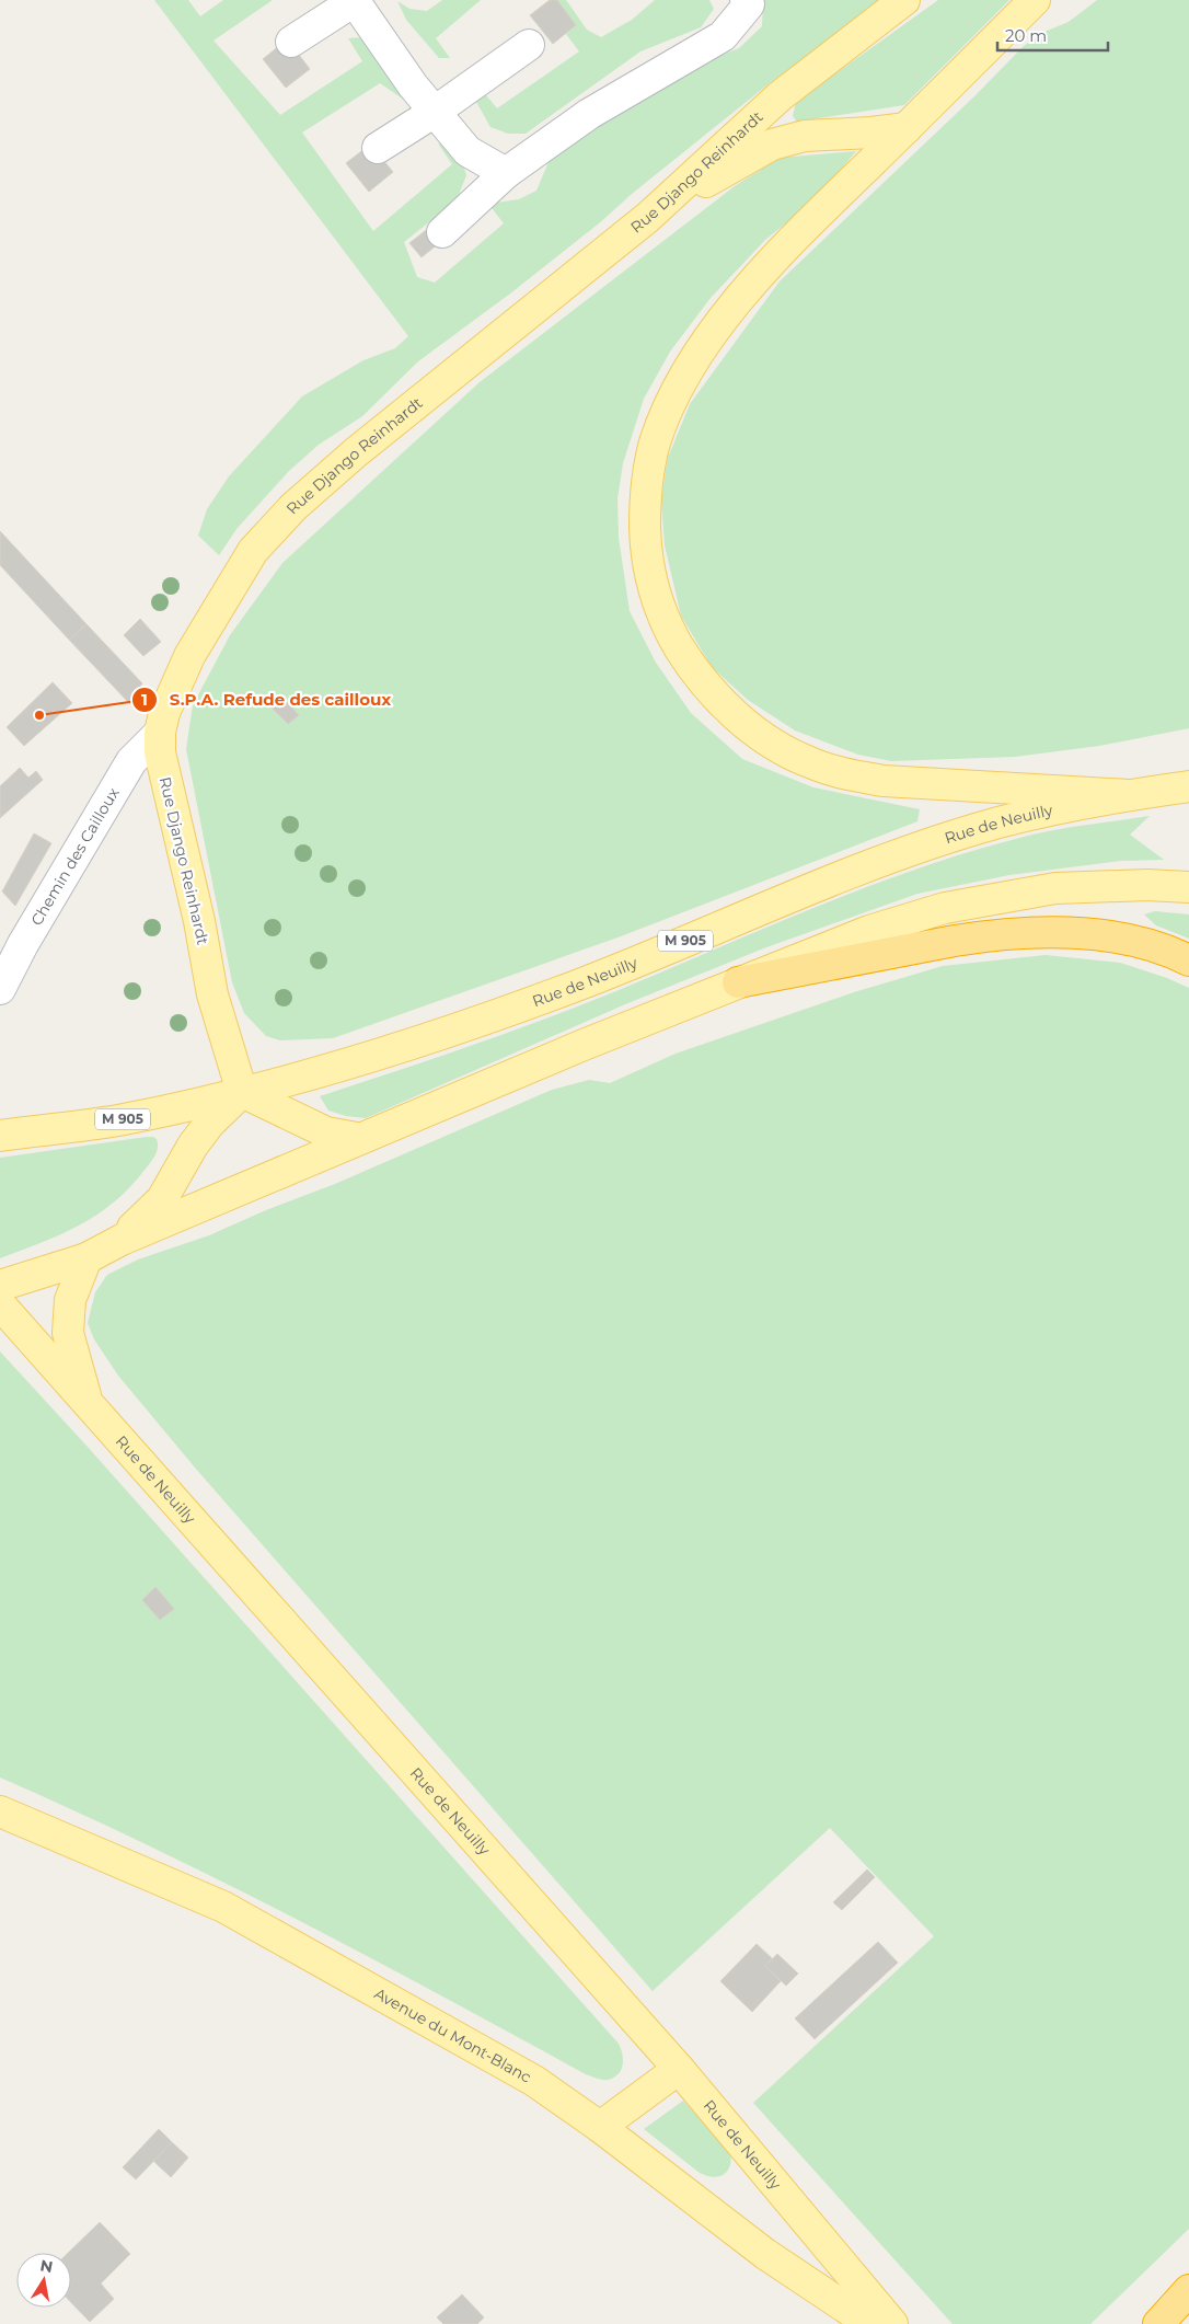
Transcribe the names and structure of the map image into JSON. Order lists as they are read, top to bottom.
{
  "streets": {
    "main road": [
      "Rue Django Reinhardt",
      "Rue de Neuilly",
      "M 905",
      "Avenue du Mont-Blanc"
    ],
    "lane": ["Chemin des Cailloux"]
  },
  "crossings": [
    ["Rue Django Reinhardt", "Rue de Neuilly"],
    ["Rue Django Reinhardt", "Chemin des Cailloux"]
  ],
  "places": ["S.P.A. Refude des cailloux"],
  "scale_bar": "20 m",
  "north": "top"
}
